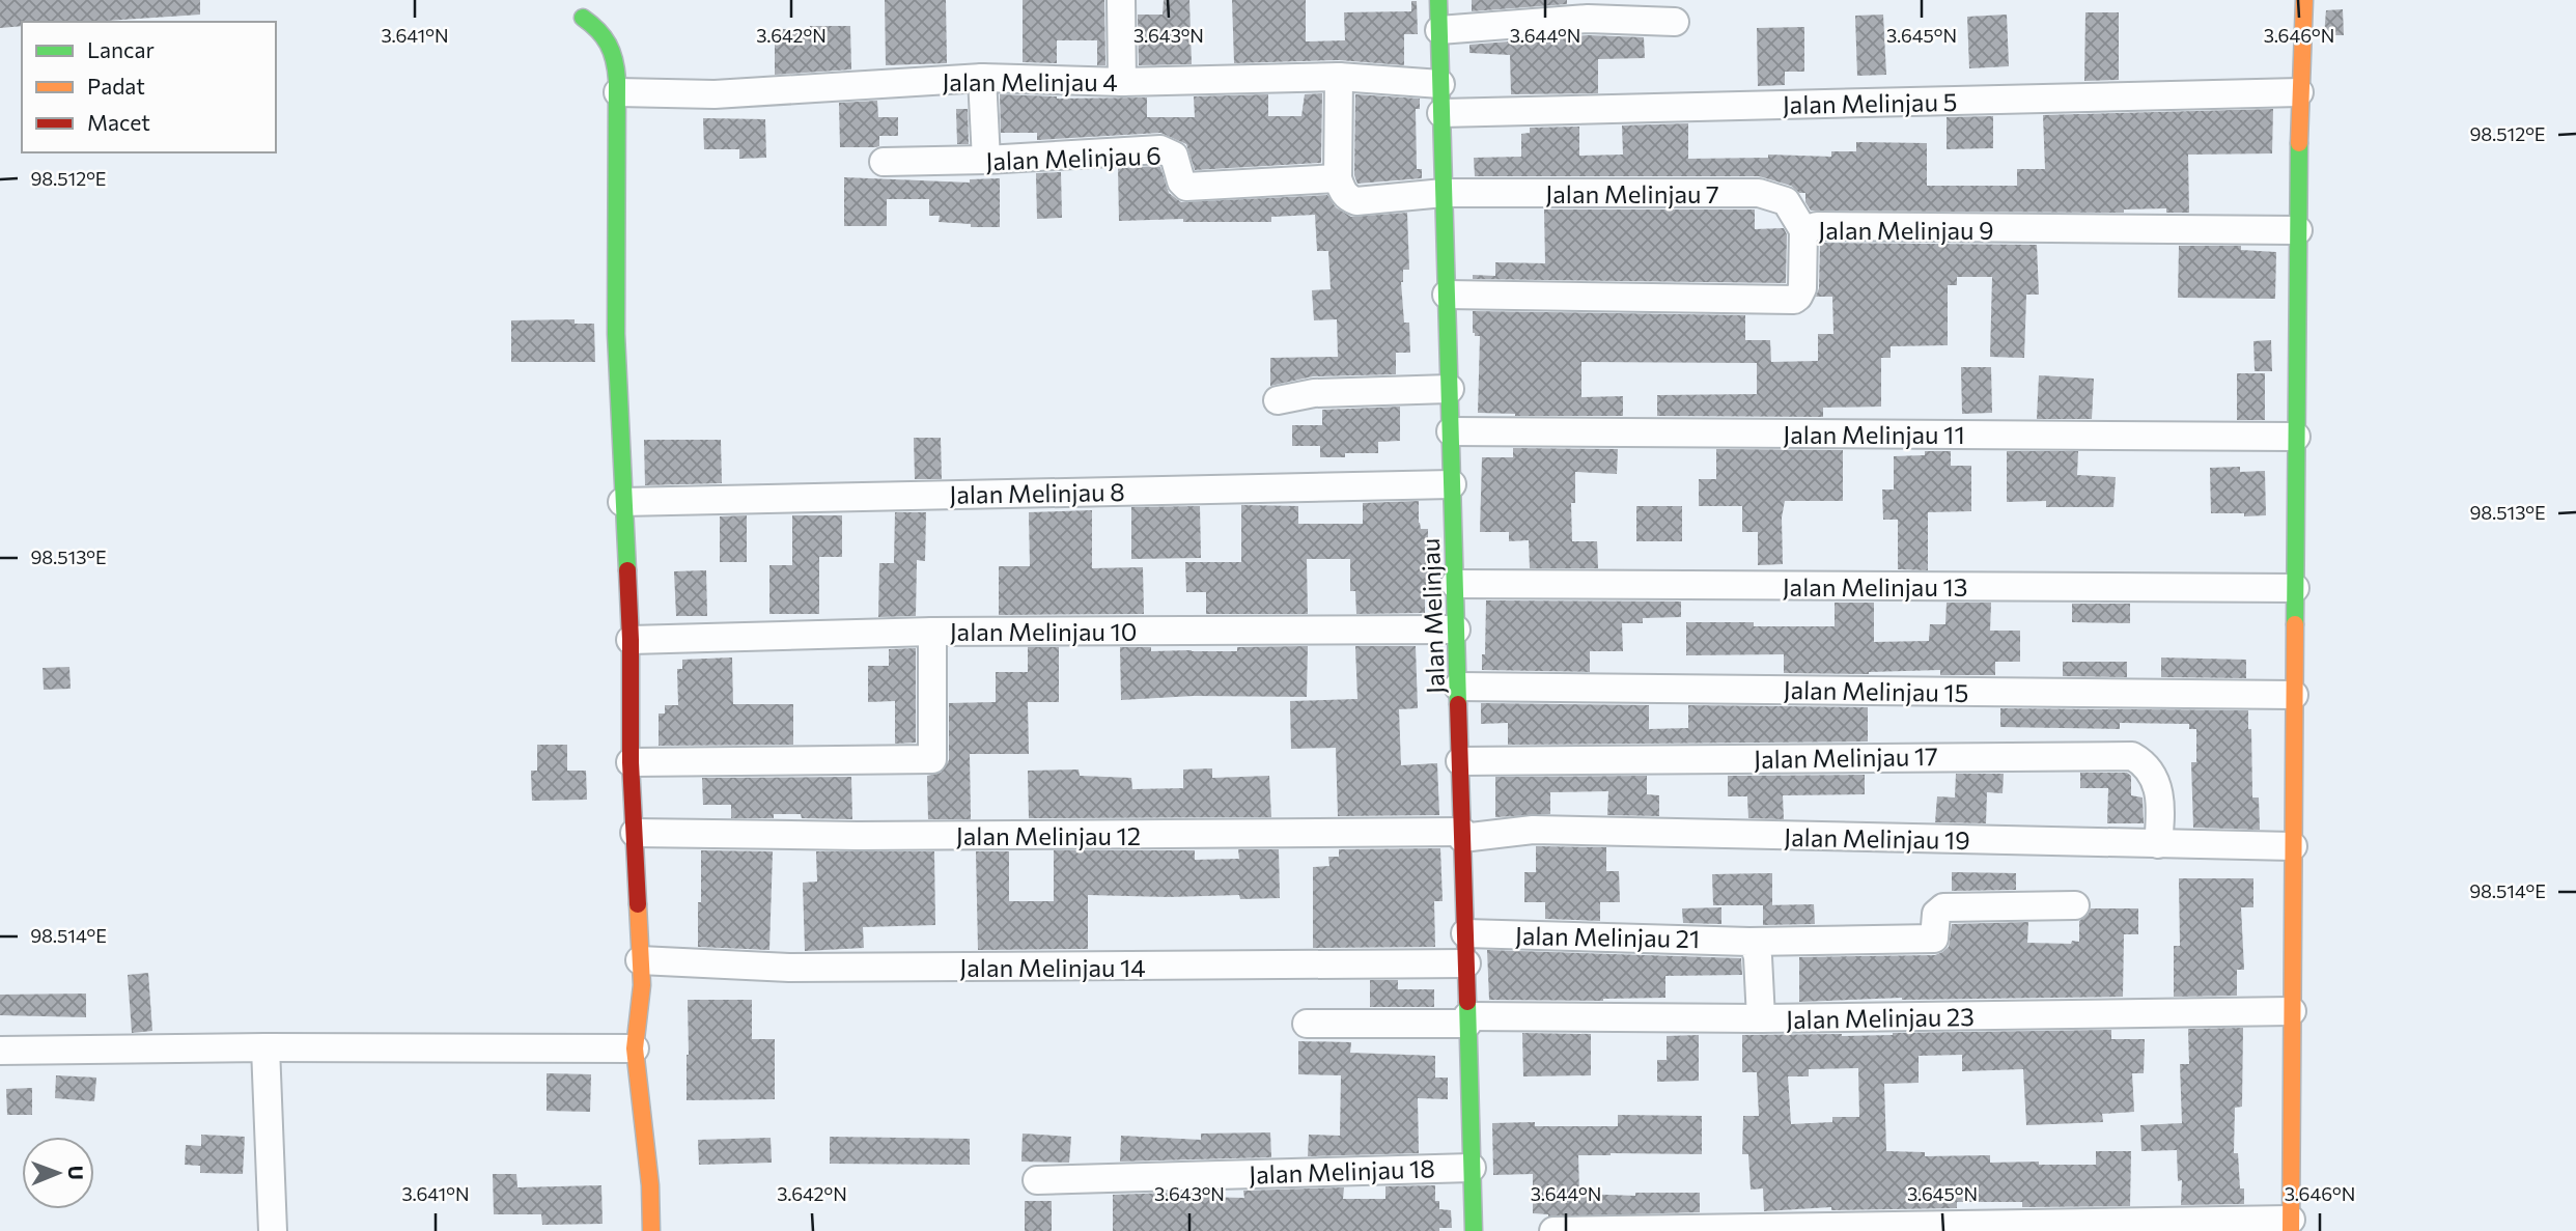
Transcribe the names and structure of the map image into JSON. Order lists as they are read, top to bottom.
{
  "streets": {
    "street": [
      "Jalan Melinjau 4",
      "Jalan Melinjau 5",
      "Jalan Melinjau 6",
      "Jalan Melinjau 7",
      "Jalan Melinjau 9",
      "Jalan Melinjau 11",
      "Jalan Melinjau 8",
      "Jalan Melinjau 13",
      "Jalan Melinjau",
      "Jalan Melinjau 10",
      "Jalan Melinjau 15",
      "Jalan Melinjau 17",
      "Jalan Melinjau 12",
      "Jalan Melinjau 19",
      "Jalan Melinjau 21",
      "Jalan Melinjau 14",
      "Jalan Melinjau 23",
      "Jalan Melinjau 18"
    ]
  },
  "crossings": [
    ["Jalan Melinjau 4", "Jalan Melinjau"],
    ["Jalan Melinjau 5", "Jalan Melinjau"],
    ["Jalan Melinjau 7", "Jalan Melinjau 9"],
    ["Jalan Melinjau 7", "Jalan Melinjau"],
    ["Jalan Melinjau 9", "Jalan Melinjau"],
    ["Jalan Melinjau 11", "Jalan Melinjau"],
    ["Jalan Melinjau 8", "Jalan Melinjau"],
    ["Jalan Melinjau 13", "Jalan Melinjau"],
    ["Jalan Melinjau", "Jalan Melinjau 10"],
    ["Jalan Melinjau", "Jalan Melinjau 15"],
    ["Jalan Melinjau", "Jalan Melinjau 17"],
    ["Jalan Melinjau", "Jalan Melinjau 12"],
    ["Jalan Melinjau", "Jalan Melinjau 19"],
    ["Jalan Melinjau", "Jalan Melinjau 21"],
    ["Jalan Melinjau", "Jalan Melinjau 14"],
    ["Jalan Melinjau", "Jalan Melinjau 23"],
    ["Jalan Melinjau", "Jalan Melinjau 18"],
    ["Jalan Melinjau 17", "Jalan Melinjau 19"],
    ["Jalan Melinjau 12", "Jalan Melinjau 19"]
  ],
  "legend": ["Lancar", "Padat", "Macet"],
  "north": "right",
  "coordinates": [
    "3.641°N",
    "3.642°N",
    "3.643°N",
    "3.644°N",
    "3.645°N",
    "3.646°N",
    "98.512°E",
    "98.513°E",
    "98.514°E"
  ]
}
